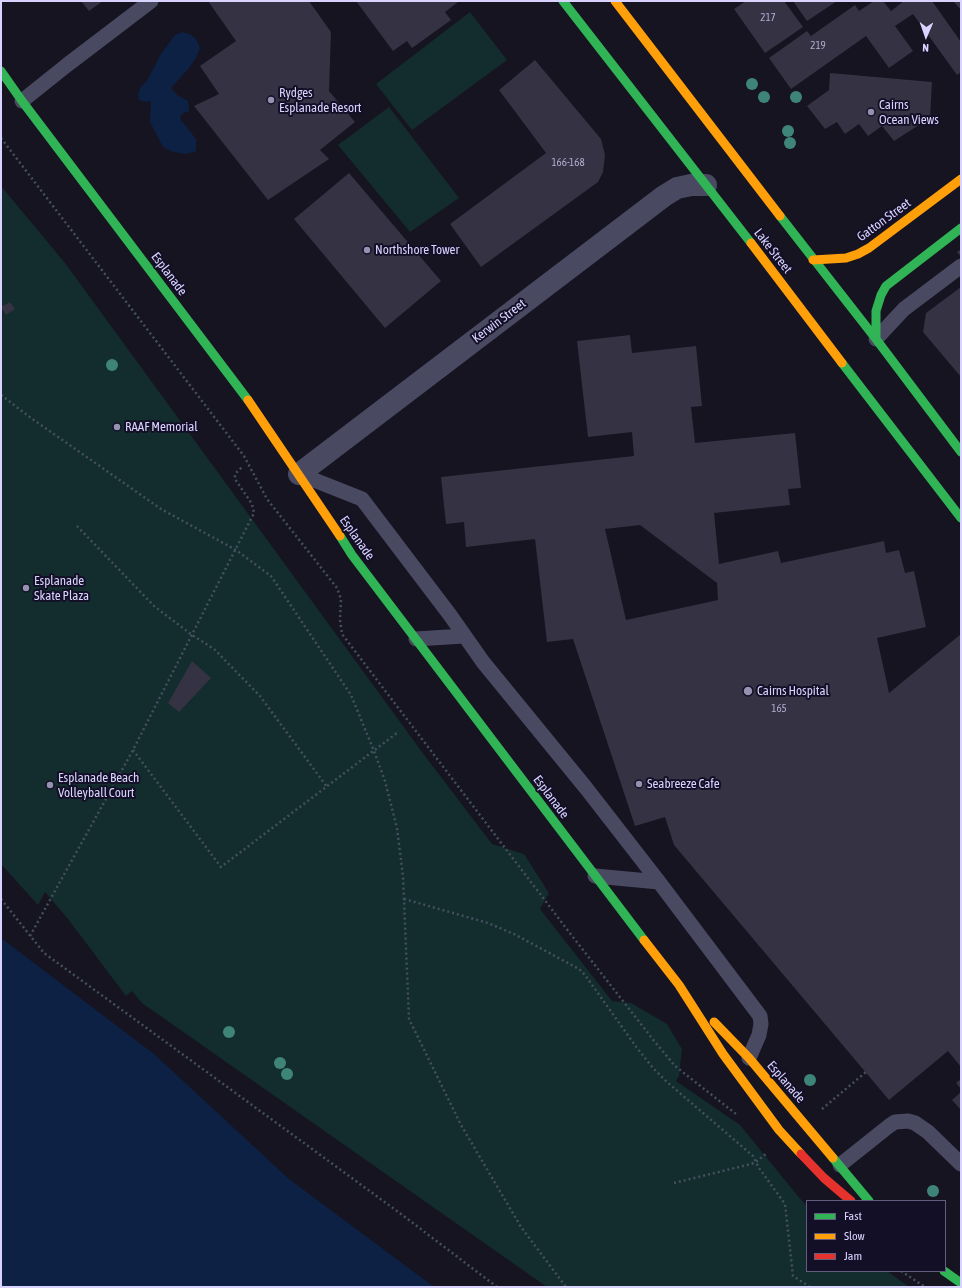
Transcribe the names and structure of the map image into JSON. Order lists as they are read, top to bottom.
{
  "streets": {
    "street": [
      "Gatton Street",
      "Lake Street",
      "Esplanade",
      "Kerwin Street"
    ]
  },
  "crossings": [
    ["Gatton Street", "Lake Street"],
    ["Lake Street", "Kerwin Street"],
    ["Esplanade", "Kerwin Street"]
  ],
  "places": [
    "Rydges Esplanade Resort",
    "Cairns Ocean Views",
    "Northshore Tower",
    "RAAF Memorial",
    "Esplanade Skate Plaza",
    "Cairns Hospital",
    "Seabreeze Cafe",
    "Esplanade Beach Volleyball Court"
  ],
  "house_numbers": [
    "217",
    "219",
    "166-168",
    "165"
  ],
  "legend": ["Fast", "Slow", "Jam"],
  "north": "bottom"
}
